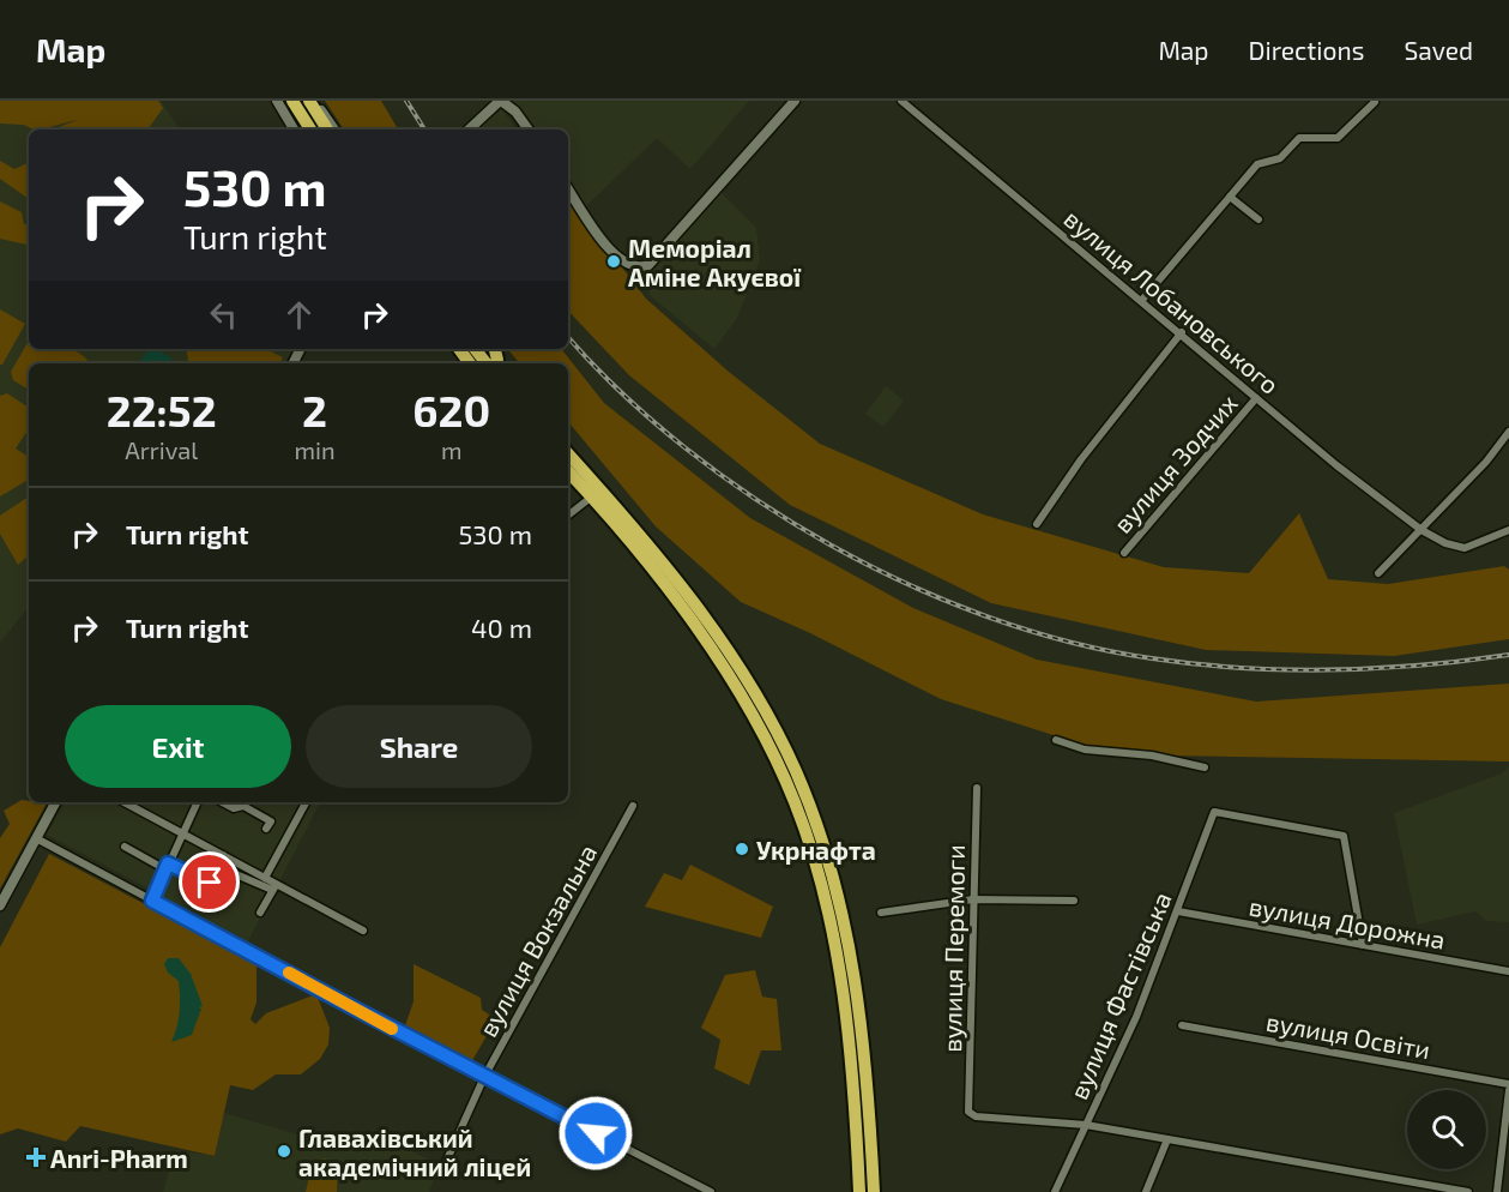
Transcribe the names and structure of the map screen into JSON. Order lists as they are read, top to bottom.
{
  "streets": {
    "street": [
      "вулиця Лобановського",
      "вулиця Зодчих",
      "вулиця Дорожна",
      "вулиця Вокзальна",
      "вулиця Перемоги",
      "вулиця Фастівська",
      "вулиця Освіти"
    ]
  },
  "crossings": [
    ["вулиця Лобановського", "вулиця Зодчих"],
    ["вулиця Дорожна", "вулиця Фастівська"],
    ["вулиця Перемоги", "вулиця Фастівська"]
  ],
  "places": {
    "other": ["Меморіал Аміне Акуєвої", "Укрнафта", "Главахівський академічний ліцей"],
    "health": ["Anri-Pharm"]
  },
  "page": {
    "header": "Map",
    "nav": ["Map", "Directions", "Saved"],
    "turn": ["530 m", "Turn right"],
    "eta": [
      "22:52",
      "Arrival",
      "2",
      "min",
      "620",
      "m"
    ],
    "list": [
      {
        "name": "Turn right",
        "value": "530 m"
      },
      {
        "name": "Turn right",
        "value": "40 m"
      }
    ],
    "buttons": ["Exit", "Share"]
  }
}
